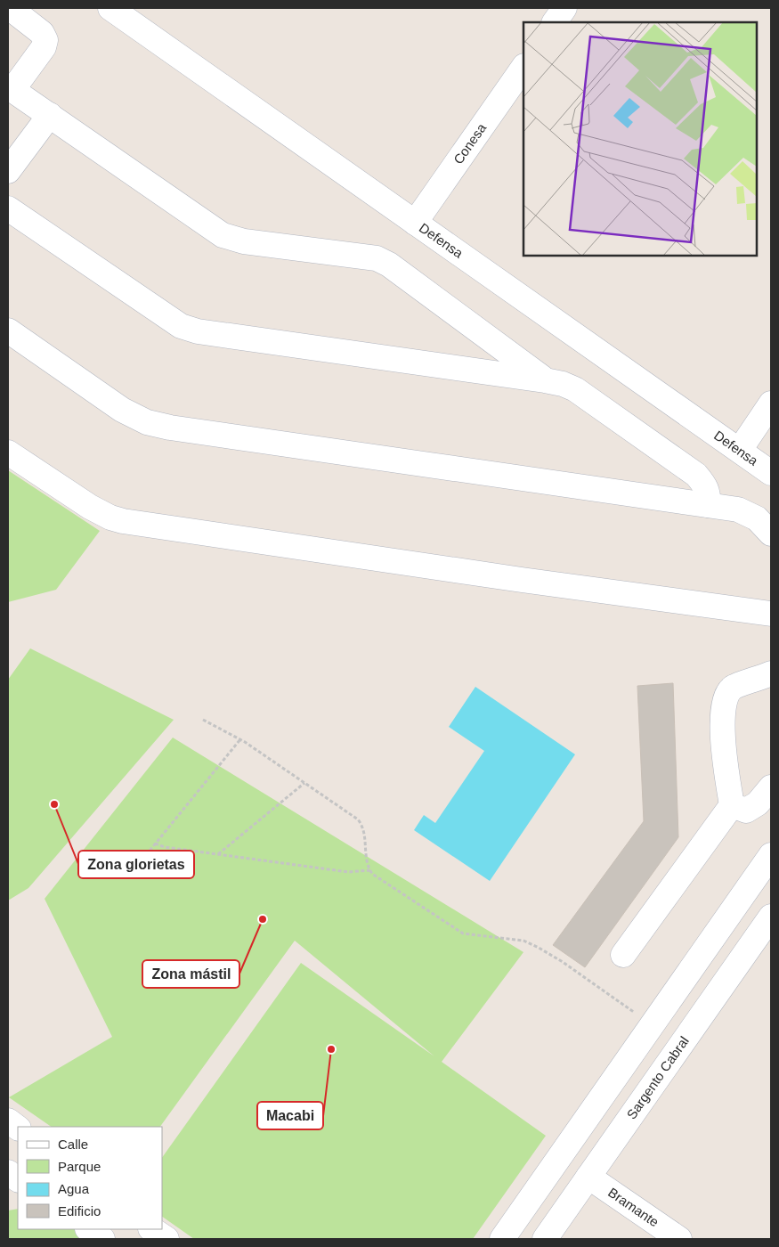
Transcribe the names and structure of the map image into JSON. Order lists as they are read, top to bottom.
{
  "streets": {
    "street": [
      "Conesa",
      "Defensa",
      "Sargento Cabral",
      "Bramante"
    ]
  },
  "crossings": [
    ["Conesa", "Defensa"],
    ["Sargento Cabral", "Bramante"]
  ],
  "places": ["Zona glorietas", "Zona mástil", "Macabi"],
  "legend": [
    "Calle",
    "Parque",
    "Agua",
    "Edificio"
  ]
}
